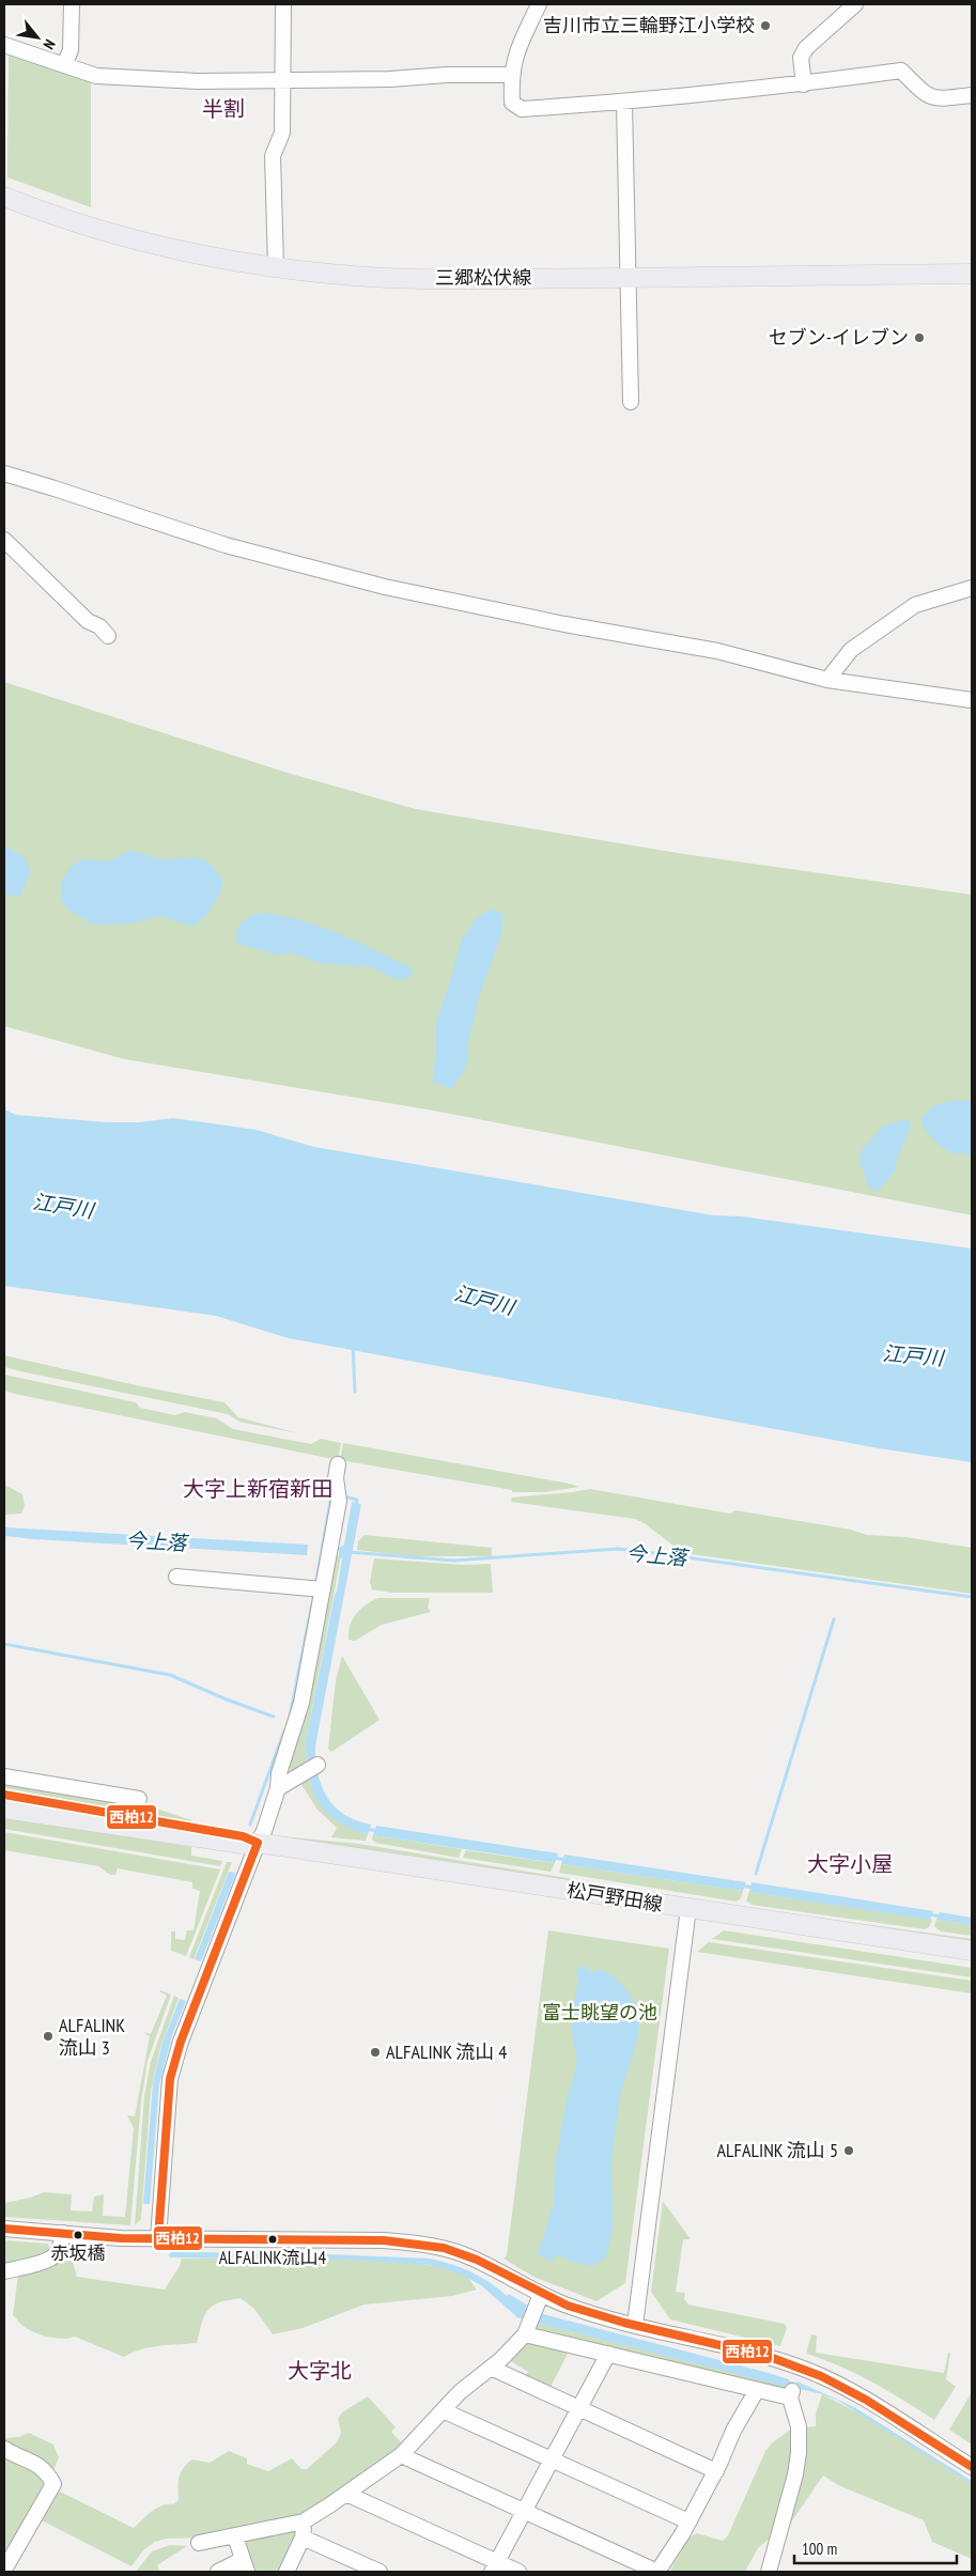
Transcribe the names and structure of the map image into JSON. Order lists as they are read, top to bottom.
{
  "streets": {
    "main road": ["三郷松伏線", "松戸野田線"]
  },
  "districts": [
    "半割",
    "大字上新宿新田",
    "大字小屋",
    "大字北"
  ],
  "water": ["江戸川", "今上落"],
  "parks": ["富士眺望の池"],
  "places": [
    "吉川市立三輪野江小学校",
    "セブン-イレブン",
    "ALFALINK 流山 3",
    "ALFALINK 流山 4",
    "ALFALINK 流山 5",
    "赤坂橋",
    "ALFALINK流山4"
  ],
  "lines": ["transit line 西柏12"],
  "scale_bar": "100 m",
  "north": "bottom right"
}
